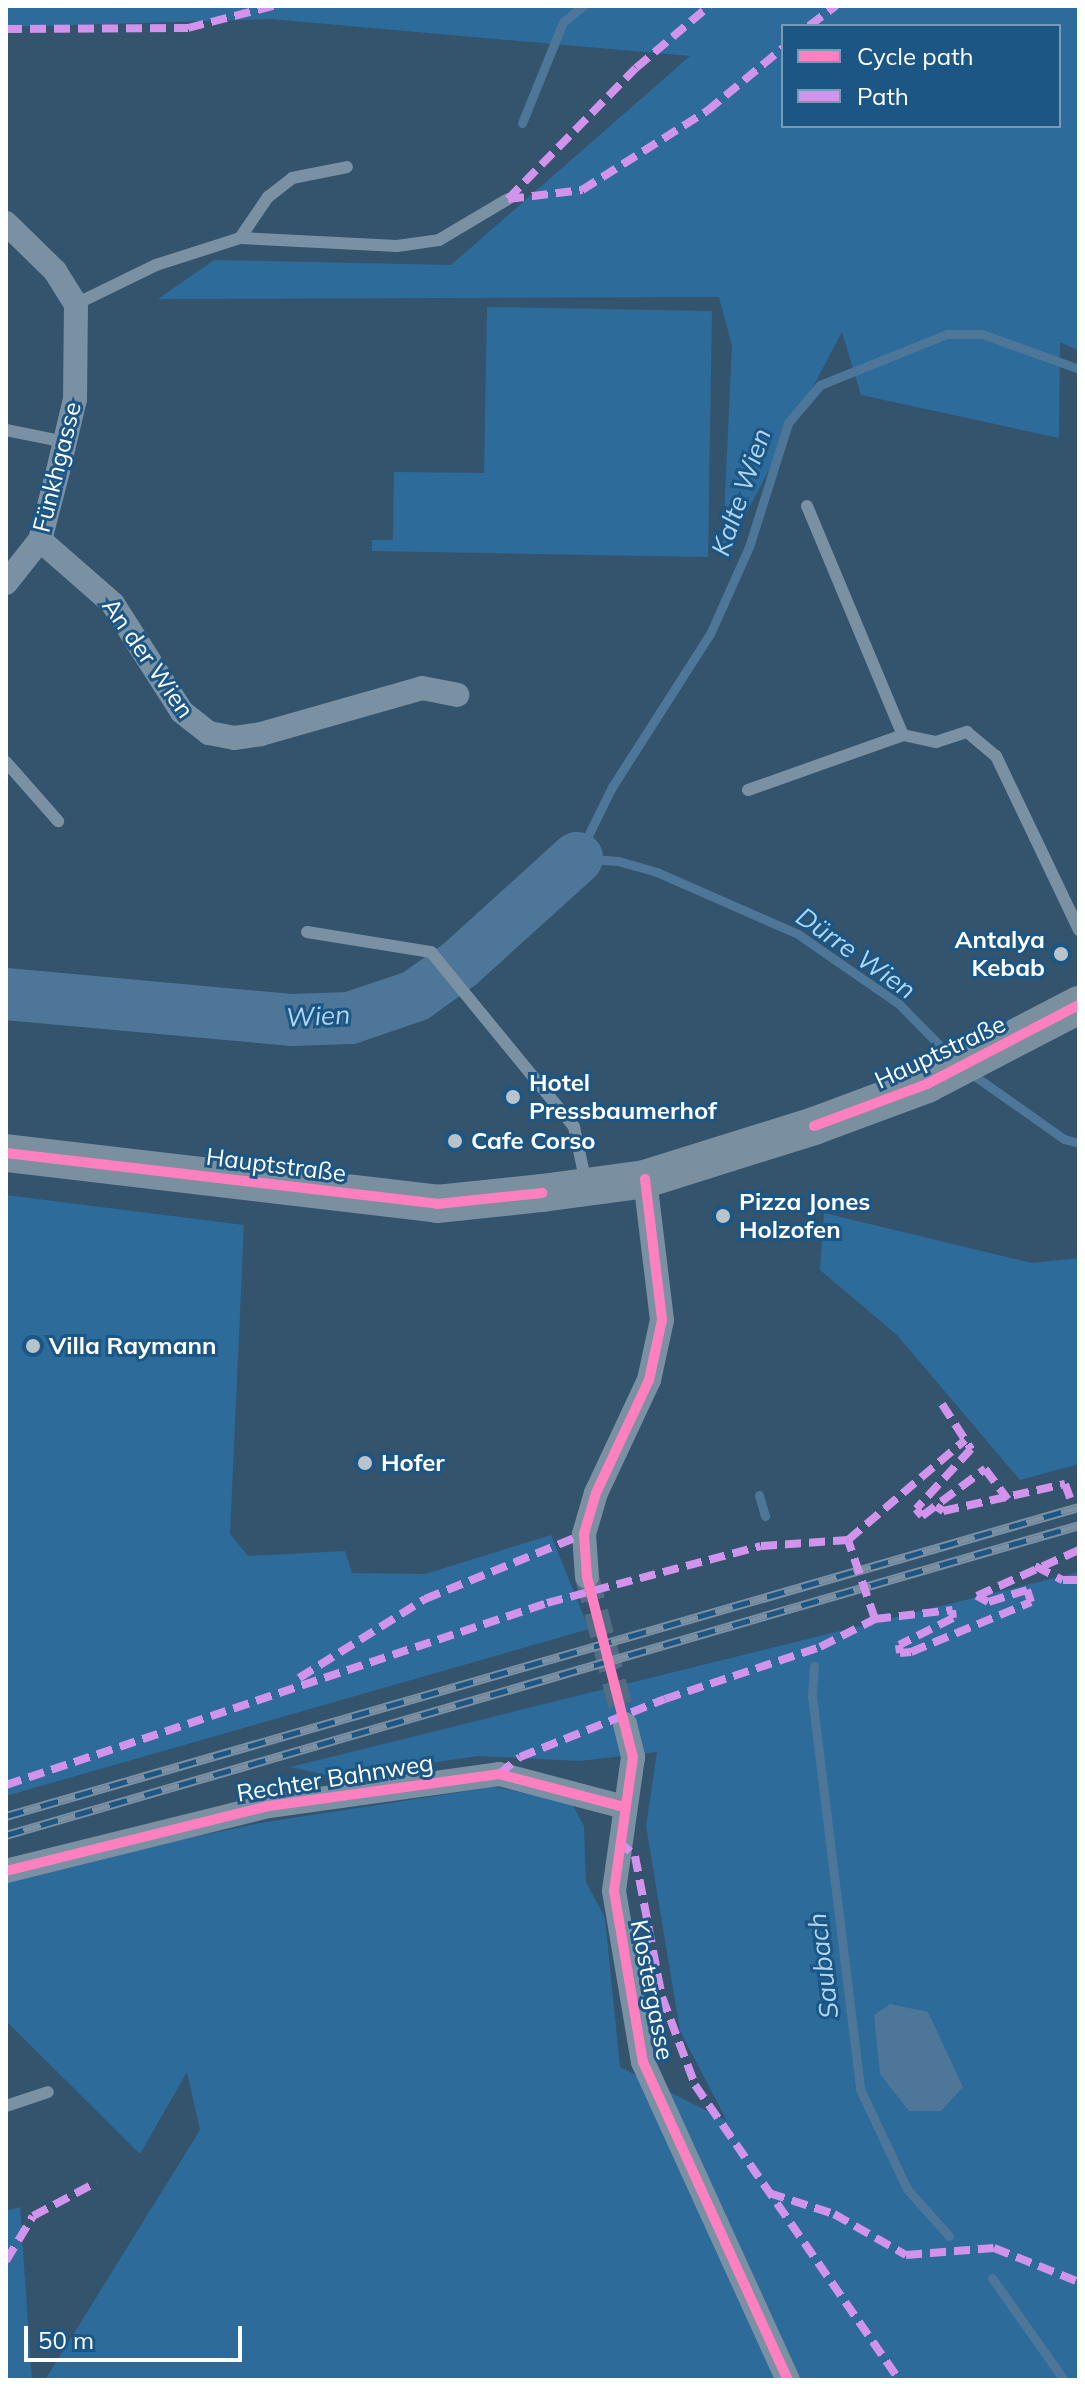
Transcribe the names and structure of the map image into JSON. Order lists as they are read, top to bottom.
{
  "streets": {
    "main road": ["Hauptstraße"],
    "street": [
      "Fünkhgasse",
      "An der Wien",
      "Rechter Bahnweg",
      "Klostergasse"
    ]
  },
  "crossings": [
    ["Fünkhgasse", "An der Wien"],
    ["Rechter Bahnweg", "Klostergasse"]
  ],
  "water": [
    "Kalte Wien",
    "Dürre Wien",
    "Wien",
    "Saubach"
  ],
  "places": [
    "Antalya Kebab",
    "Hotel Pressbaumerhof",
    "Cafe Corso",
    "Pizza Jones Holzofen",
    "Villa Raymann",
    "Hofer"
  ],
  "legend": ["Cycle path", "Path"],
  "scale_bar": "50 m"
}
